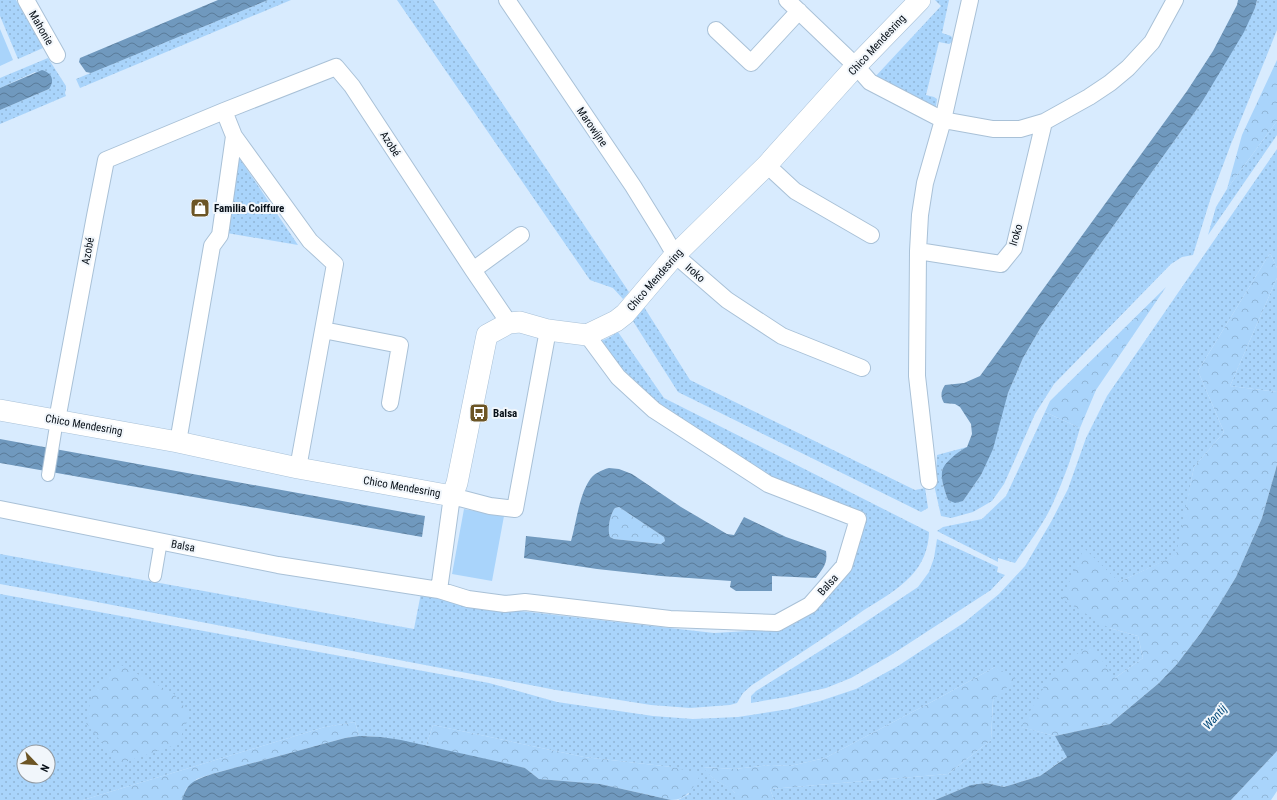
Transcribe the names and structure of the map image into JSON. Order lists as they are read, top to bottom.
{
  "streets": {
    "street": [
      "Mahonie",
      "Chico Mendesring",
      "Marowijne",
      "Azobé",
      "Iroko",
      "Balsa"
    ]
  },
  "crossings": [
    ["Chico Mendesring", "Marowijne"],
    ["Chico Mendesring", "Azobé"],
    ["Chico Mendesring", "Iroko"],
    ["Chico Mendesring", "Balsa"],
    ["Marowijne", "Iroko"]
  ],
  "water": ["Wantij"],
  "places": {
    "shop": ["Familia Coiffure"],
    "bus stop": ["Balsa"]
  },
  "north": "bottom right"
}
